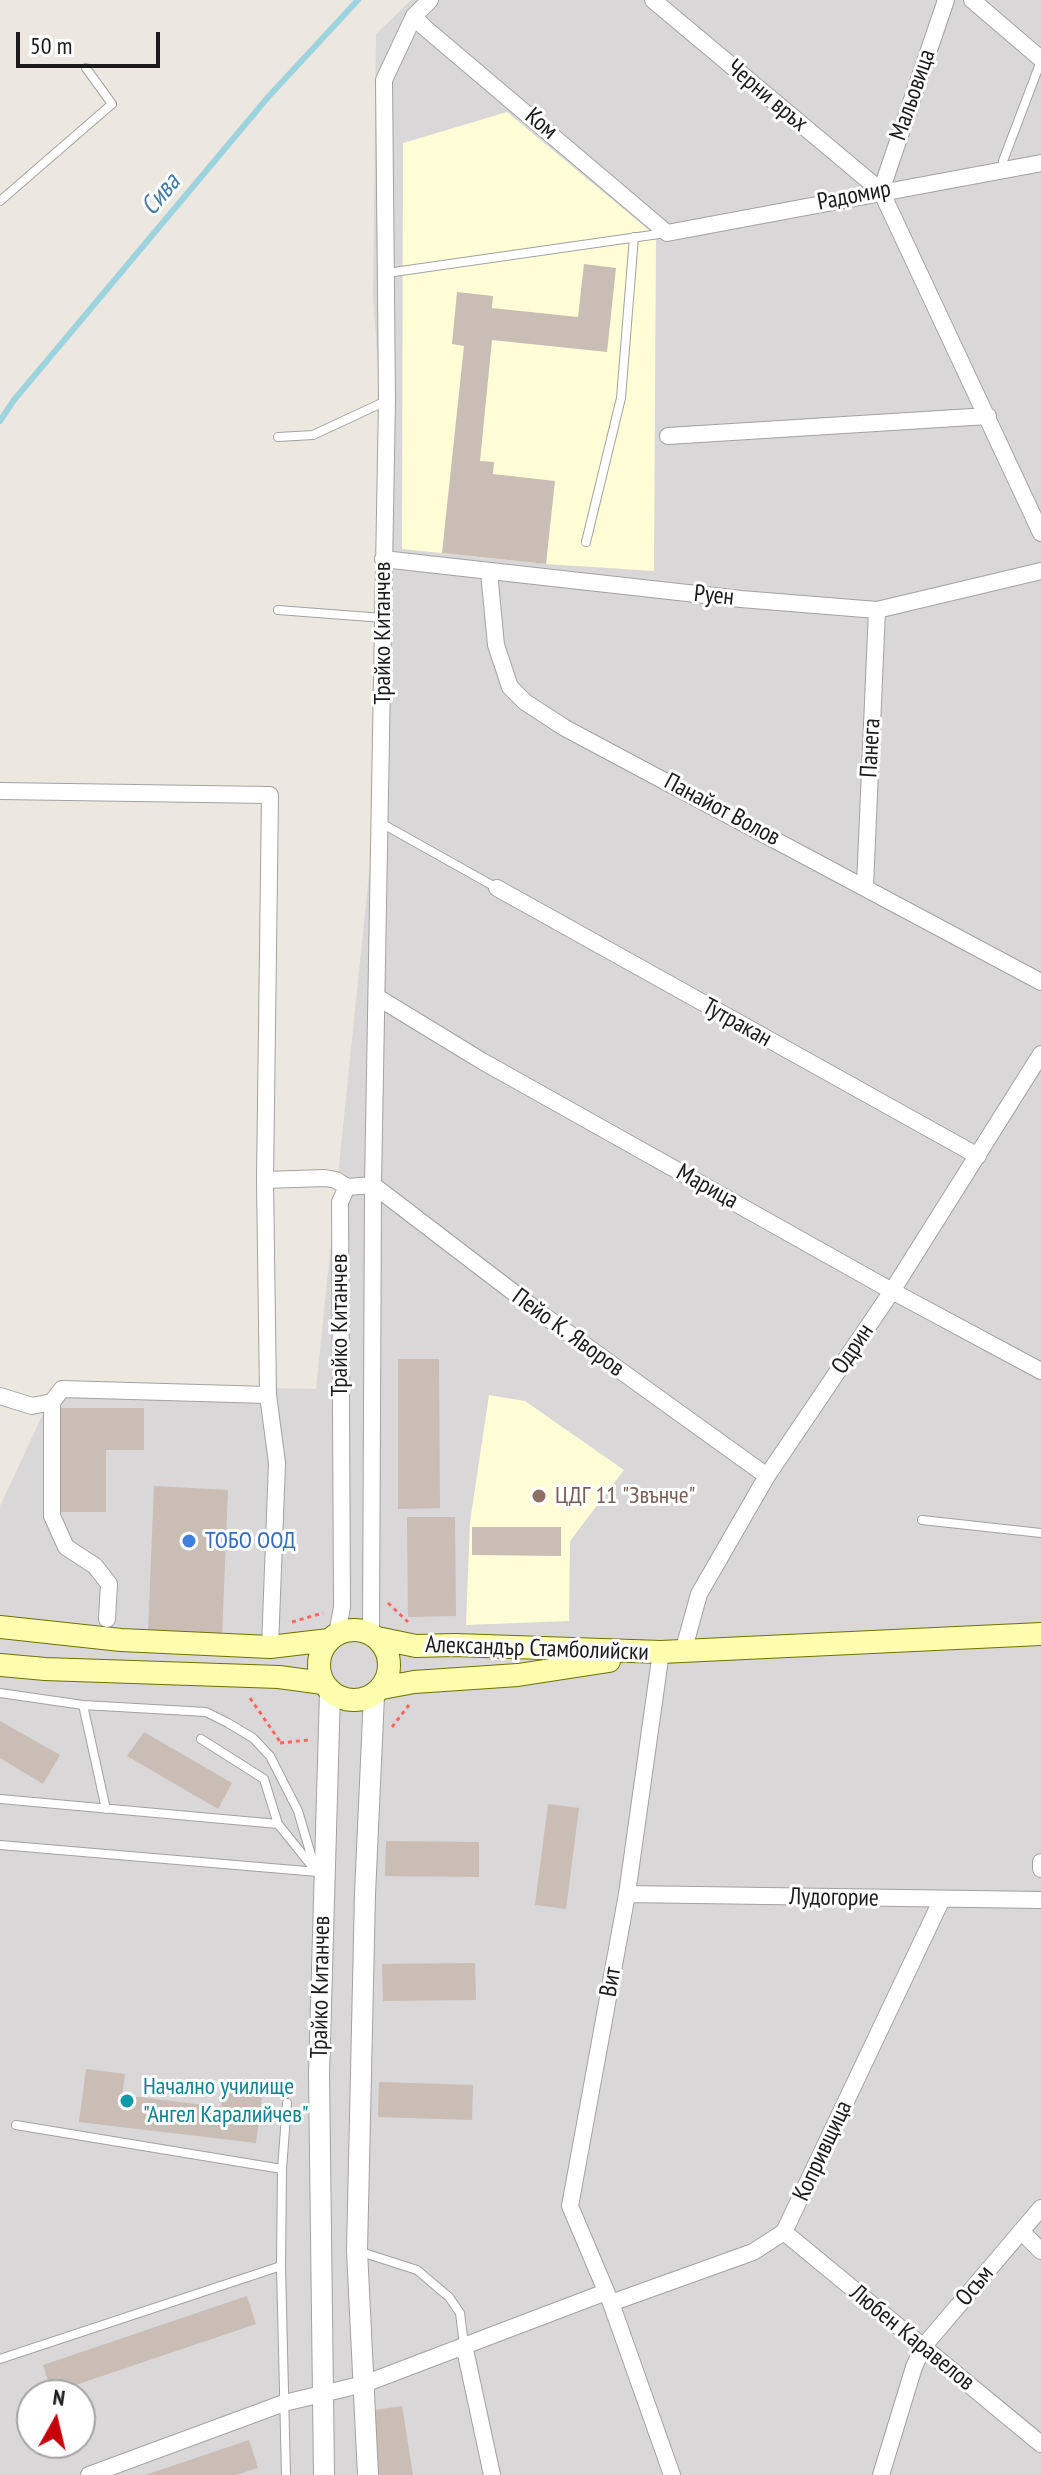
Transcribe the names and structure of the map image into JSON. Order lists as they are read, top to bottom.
{
  "streets": {
    "main road": ["Александър Стамболийски"],
    "street": [
      "Мальовица",
      "Черни връх",
      "Ком",
      "Радомир",
      "Руен",
      "Трайко Китанчев",
      "Панега",
      "Панайот Волов",
      "Тутракан",
      "Марица",
      "Пейо К. Яворов",
      "Одрин",
      "Лудогорие",
      "Вит",
      "Копривщица",
      "Осъм",
      "Любен Каравелов"
    ]
  },
  "crossings": [
    ["Мальовица", "Черни връх"],
    ["Мальовица", "Радомир"],
    ["Черни връх", "Радомир"],
    ["Ком", "Радомир"],
    ["Ком", "Трайко Китанчев"],
    ["Руен", "Трайко Китанчев"],
    ["Руен", "Панега"],
    ["Руен", "Панайот Волов"],
    ["Трайко Китанчев", "Марица"],
    ["Трайко Китанчев", "Пейо К. Яворов"],
    ["Трайко Китанчев", "Александър Стамболийски"],
    ["Панега", "Панайот Волов"],
    ["Тутракан", "Одрин"],
    ["Марица", "Одрин"],
    ["Пейо К. Яворов", "Одрин"],
    ["Одрин", "Александър Стамболийски"],
    ["Одрин", "Вит"],
    ["Александър Стамболийски", "Вит"],
    ["Лудогорие", "Вит"],
    ["Лудогорие", "Копривщица"],
    ["Копривщица", "Любен Каравелов"],
    ["Осъм", "Любен Каравелов"]
  ],
  "water": ["Сива"],
  "places": ["ЦДГ 11 \"Звънче\"", "ТОБО ООД", "Начално училище \"Ангел Каралийчев\""],
  "scale_bar": "50 m",
  "north": "top"
}
